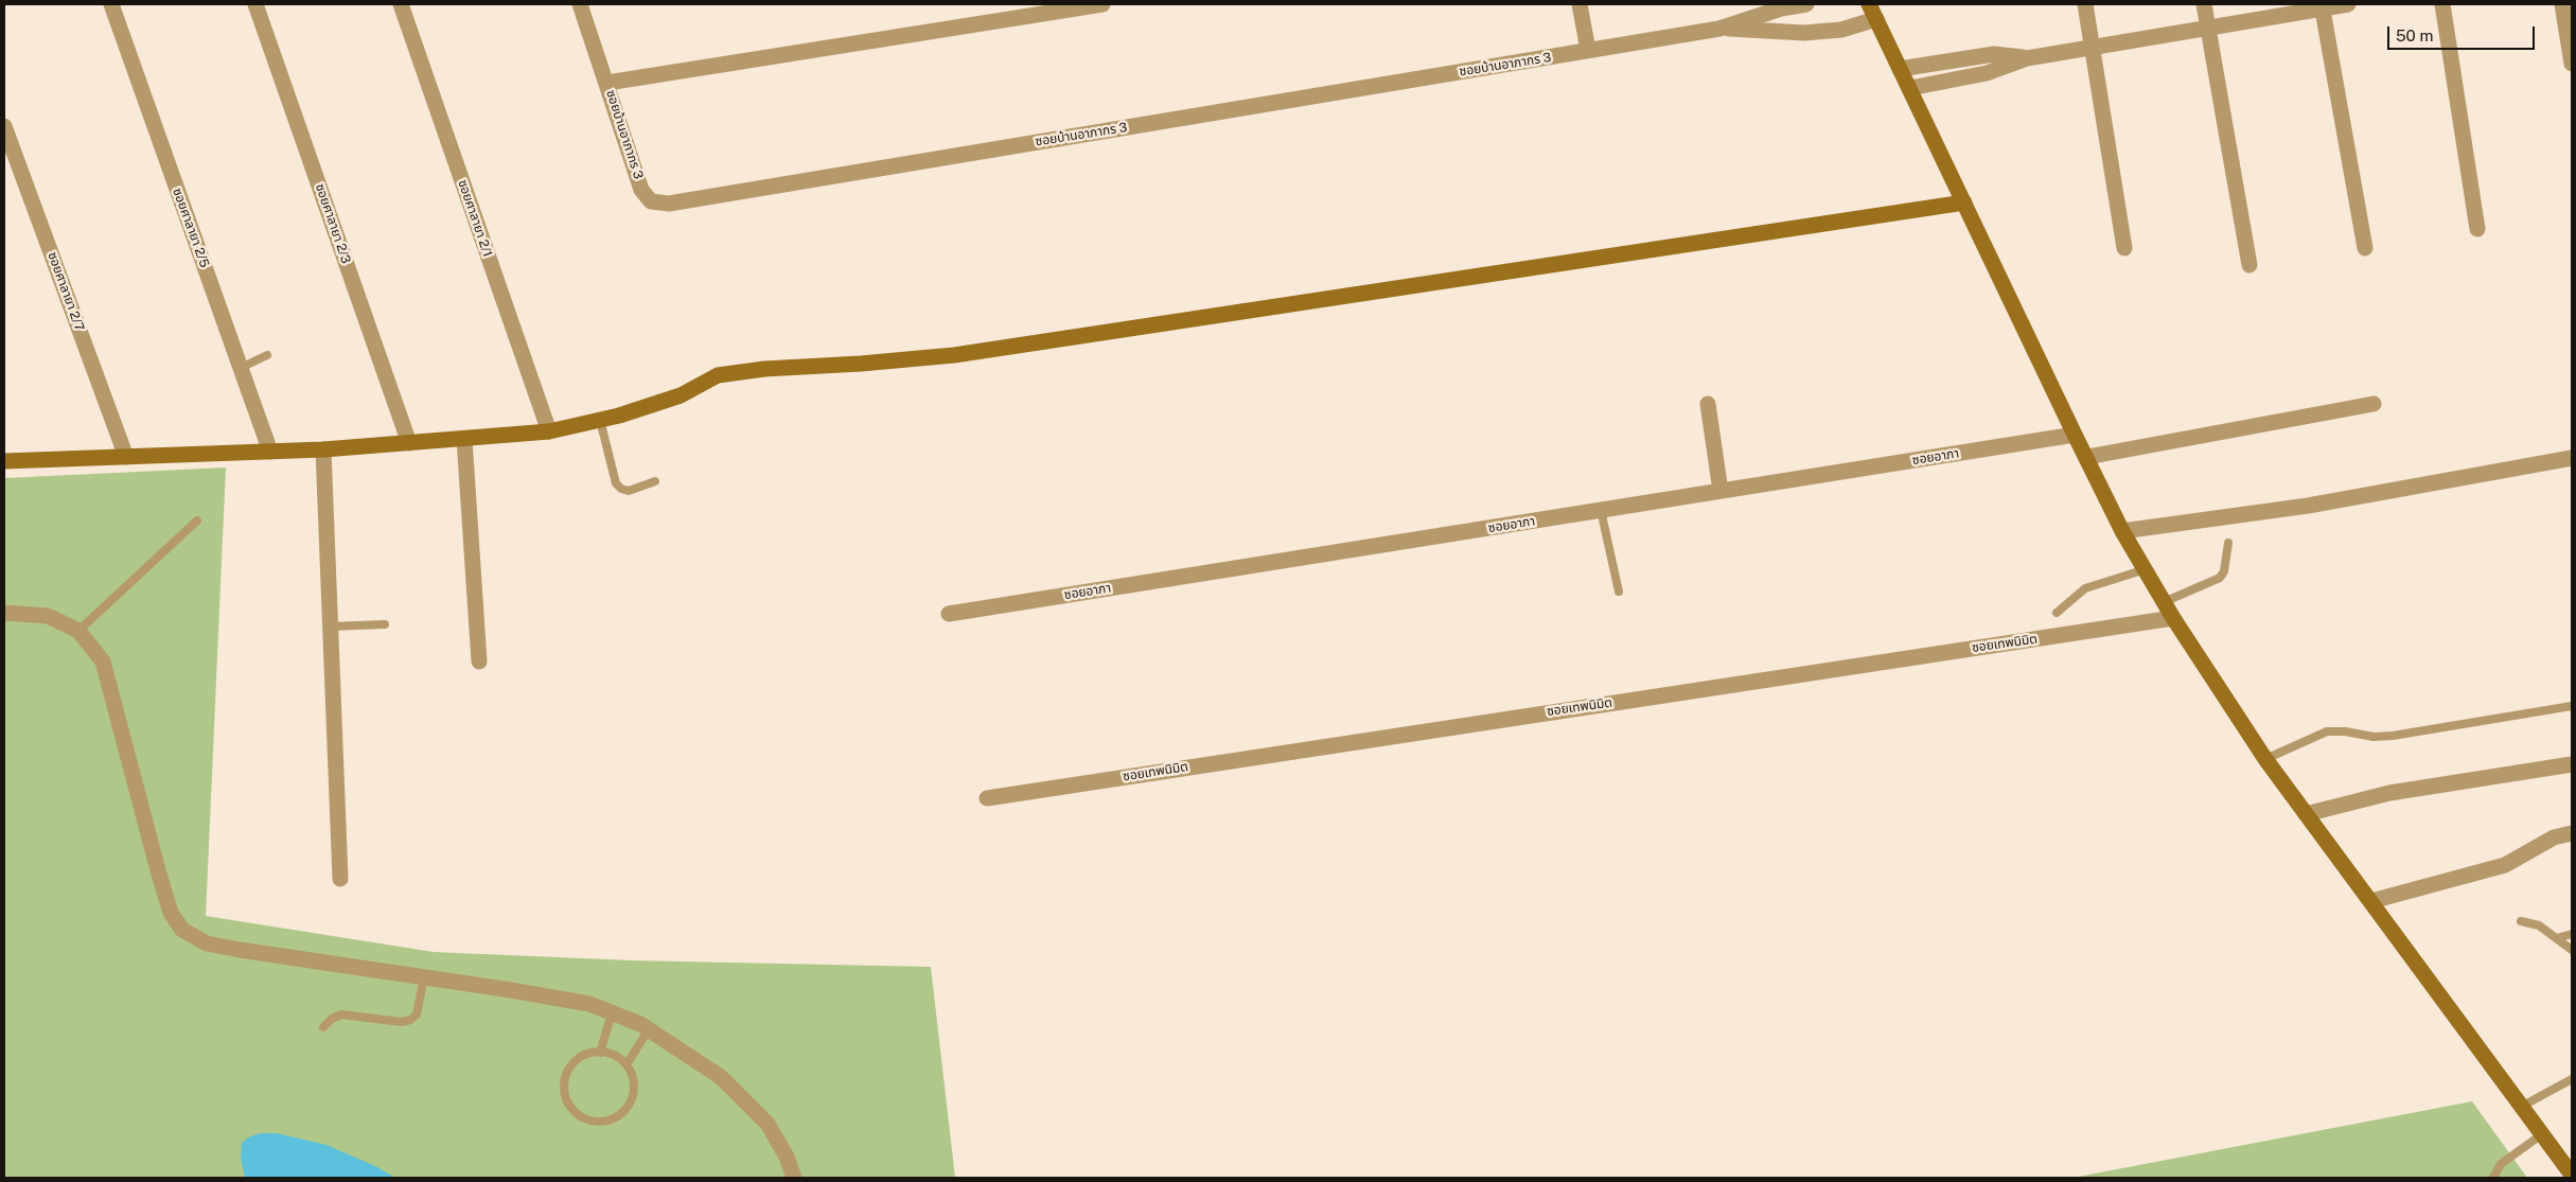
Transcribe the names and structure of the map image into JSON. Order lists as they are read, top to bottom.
{
  "streets": {
    "street": [
      "ซอยบ้านอาภากร 3",
      "ซอยศาลายา 2/1",
      "ซอยศาลายา 2/3",
      "ซอยศาลายา 2/5",
      "ซอยศาลายา 2/7",
      "ซอยอาภา",
      "ซอยเทพนิมิต"
    ]
  },
  "scale_bar": "50 m"
}
